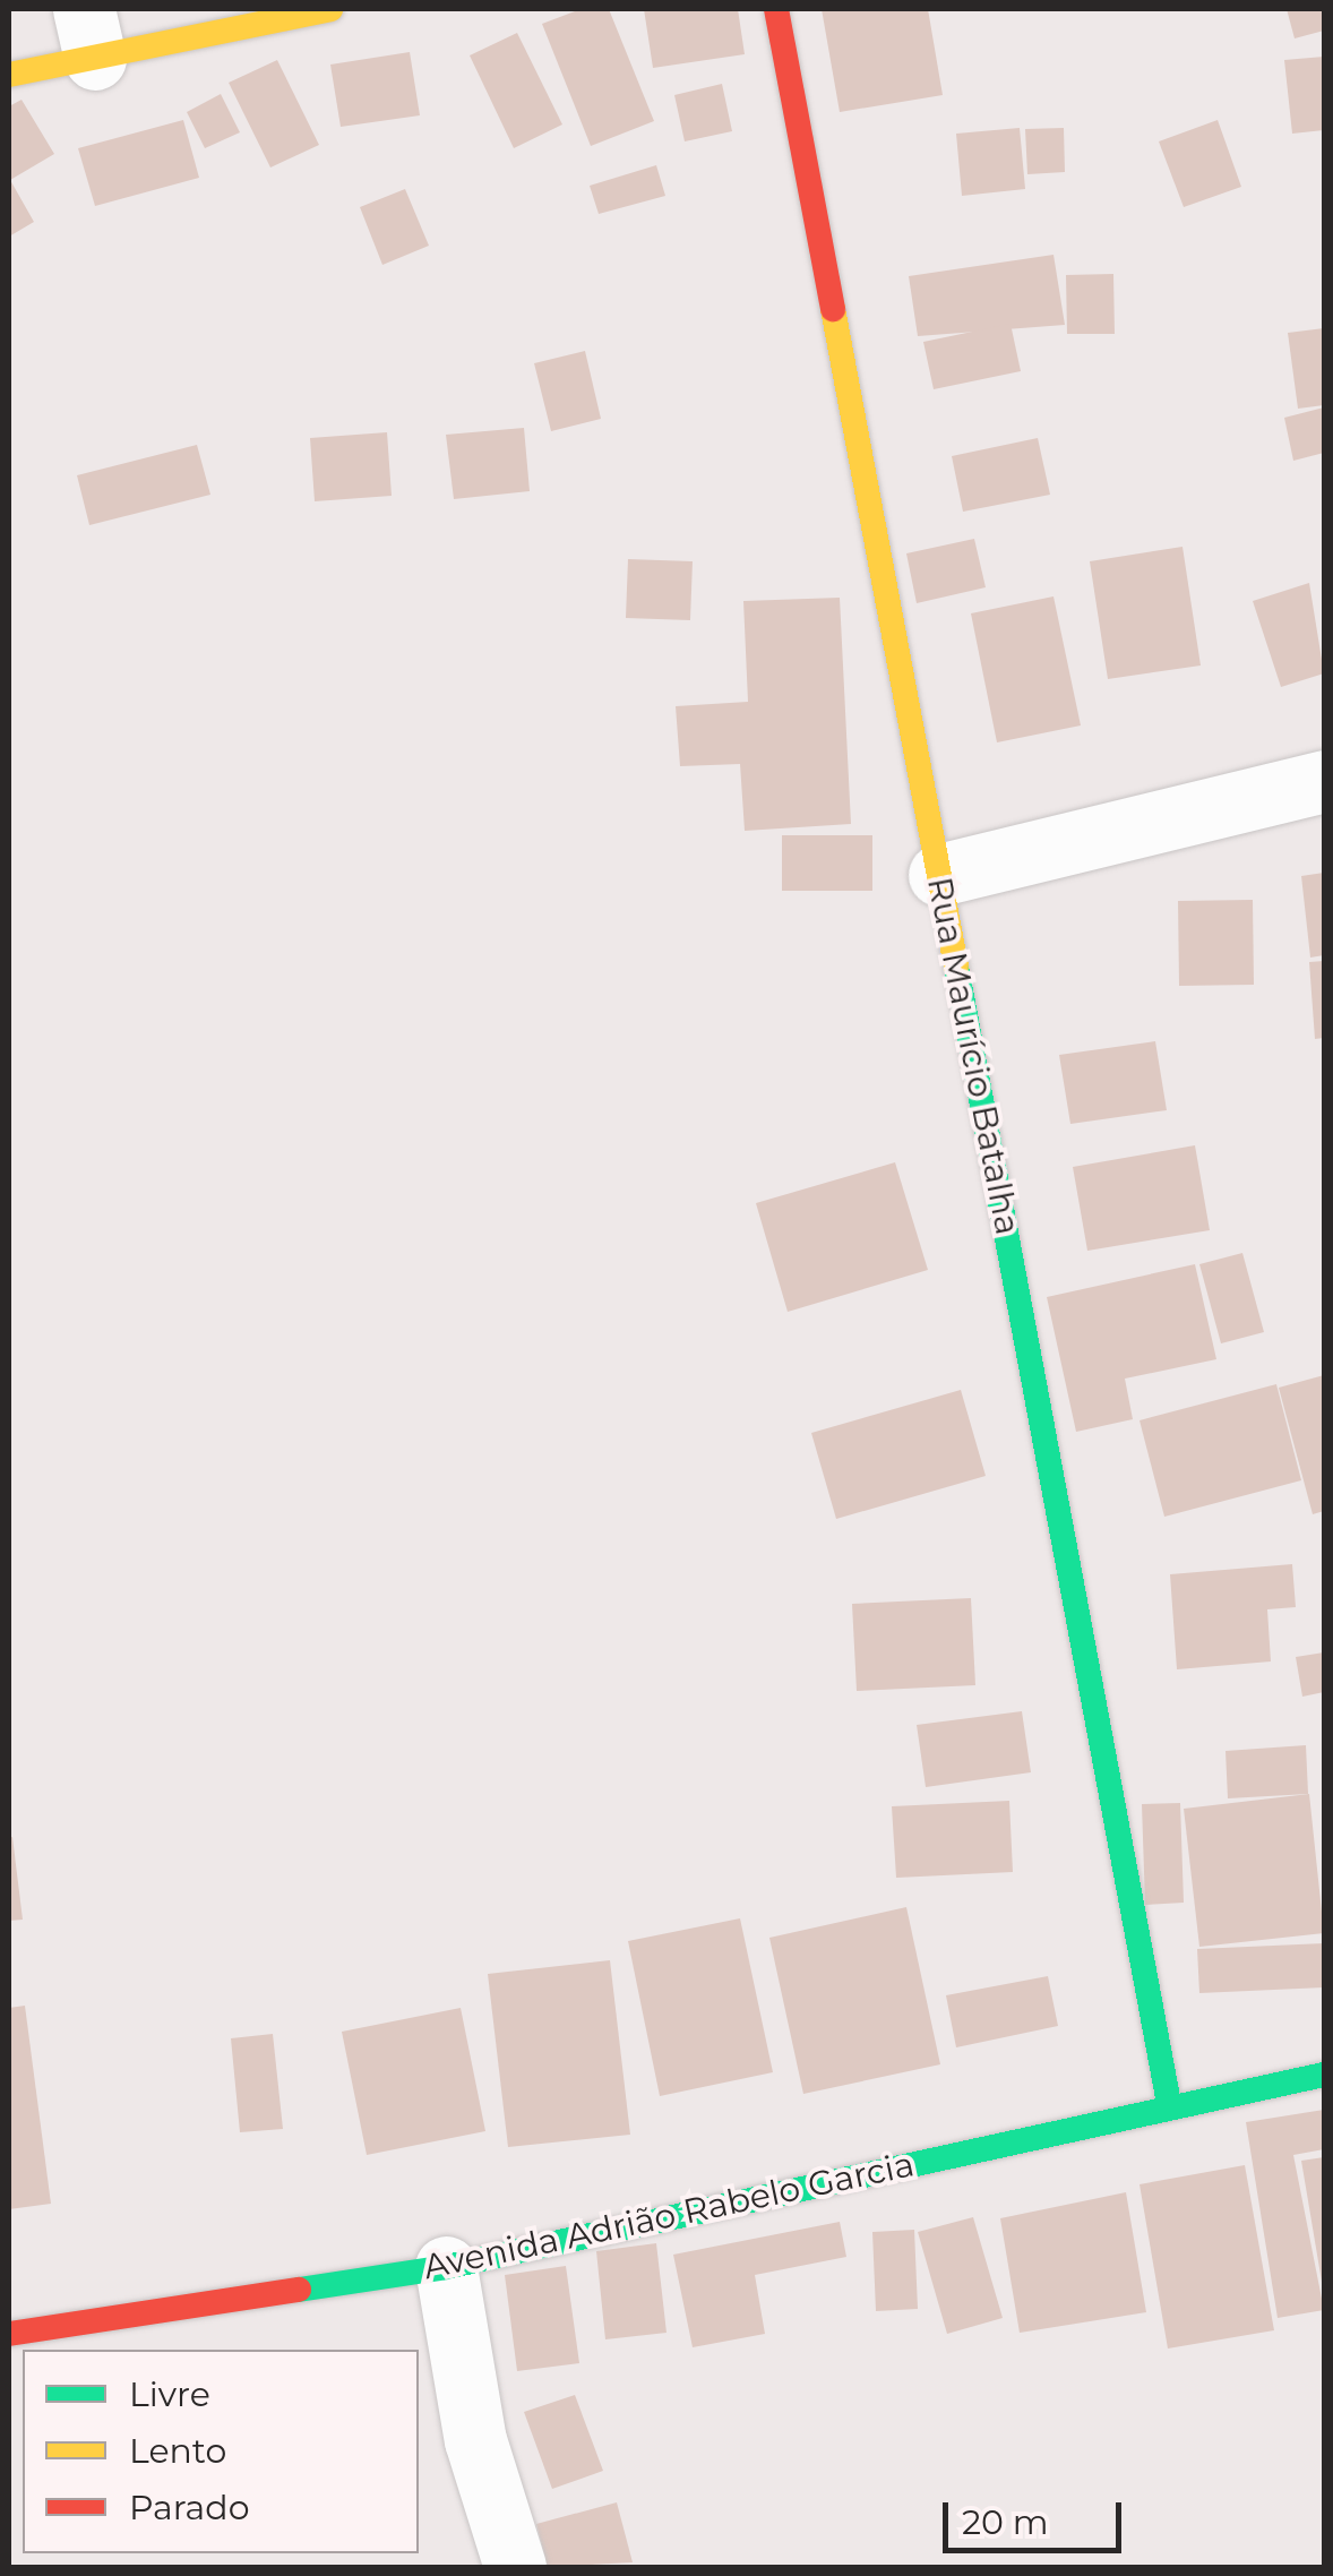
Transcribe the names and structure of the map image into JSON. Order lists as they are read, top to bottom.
{
  "streets": {
    "street": ["Rua Maurício Batalha", "Avenida Adrião Rabelo Garcia"]
  },
  "crossings": [
    ["Rua Maurício Batalha", "Avenida Adrião Rabelo Garcia"]
  ],
  "legend": ["Livre", "Lento", "Parado"],
  "scale_bar": "20 m"
}
